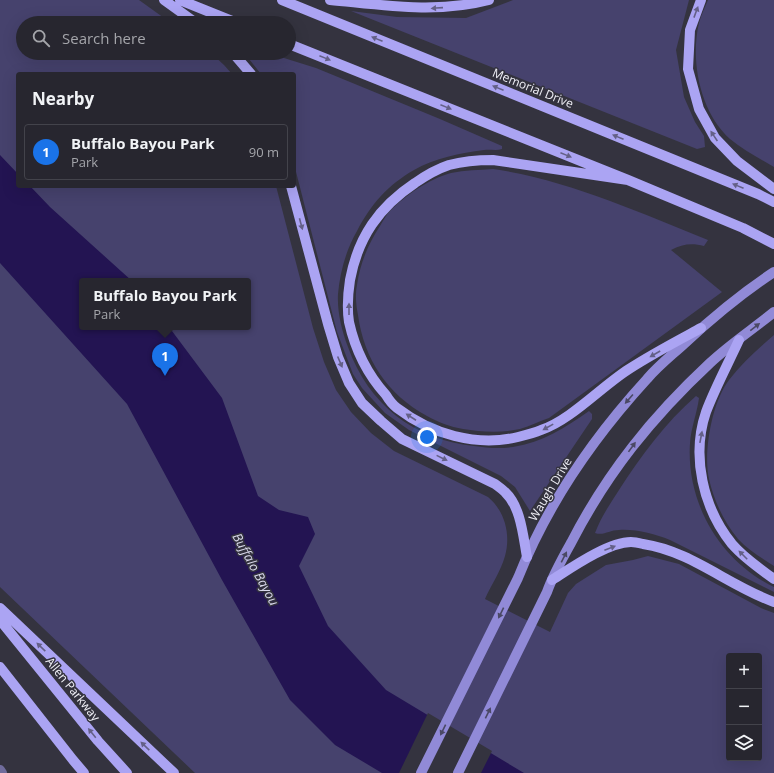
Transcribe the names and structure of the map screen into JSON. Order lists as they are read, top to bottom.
{
  "streets": {
    "main road": ["Memorial Drive", "Waugh Drive", "Allen Parkway"]
  },
  "water": ["Buffalo Bayou"],
  "page": {
    "search": "Search here",
    "heading": "Nearby",
    "list": [
      {
        "mark": "1",
        "name": "Buffalo Bayou Park",
        "note": "Park",
        "value": "90 m"
      }
    ],
    "popup": ["Buffalo Bayou Park", "Park"],
    "pins": "1",
    "map_buttons": ["+", "−"]
  }
}
